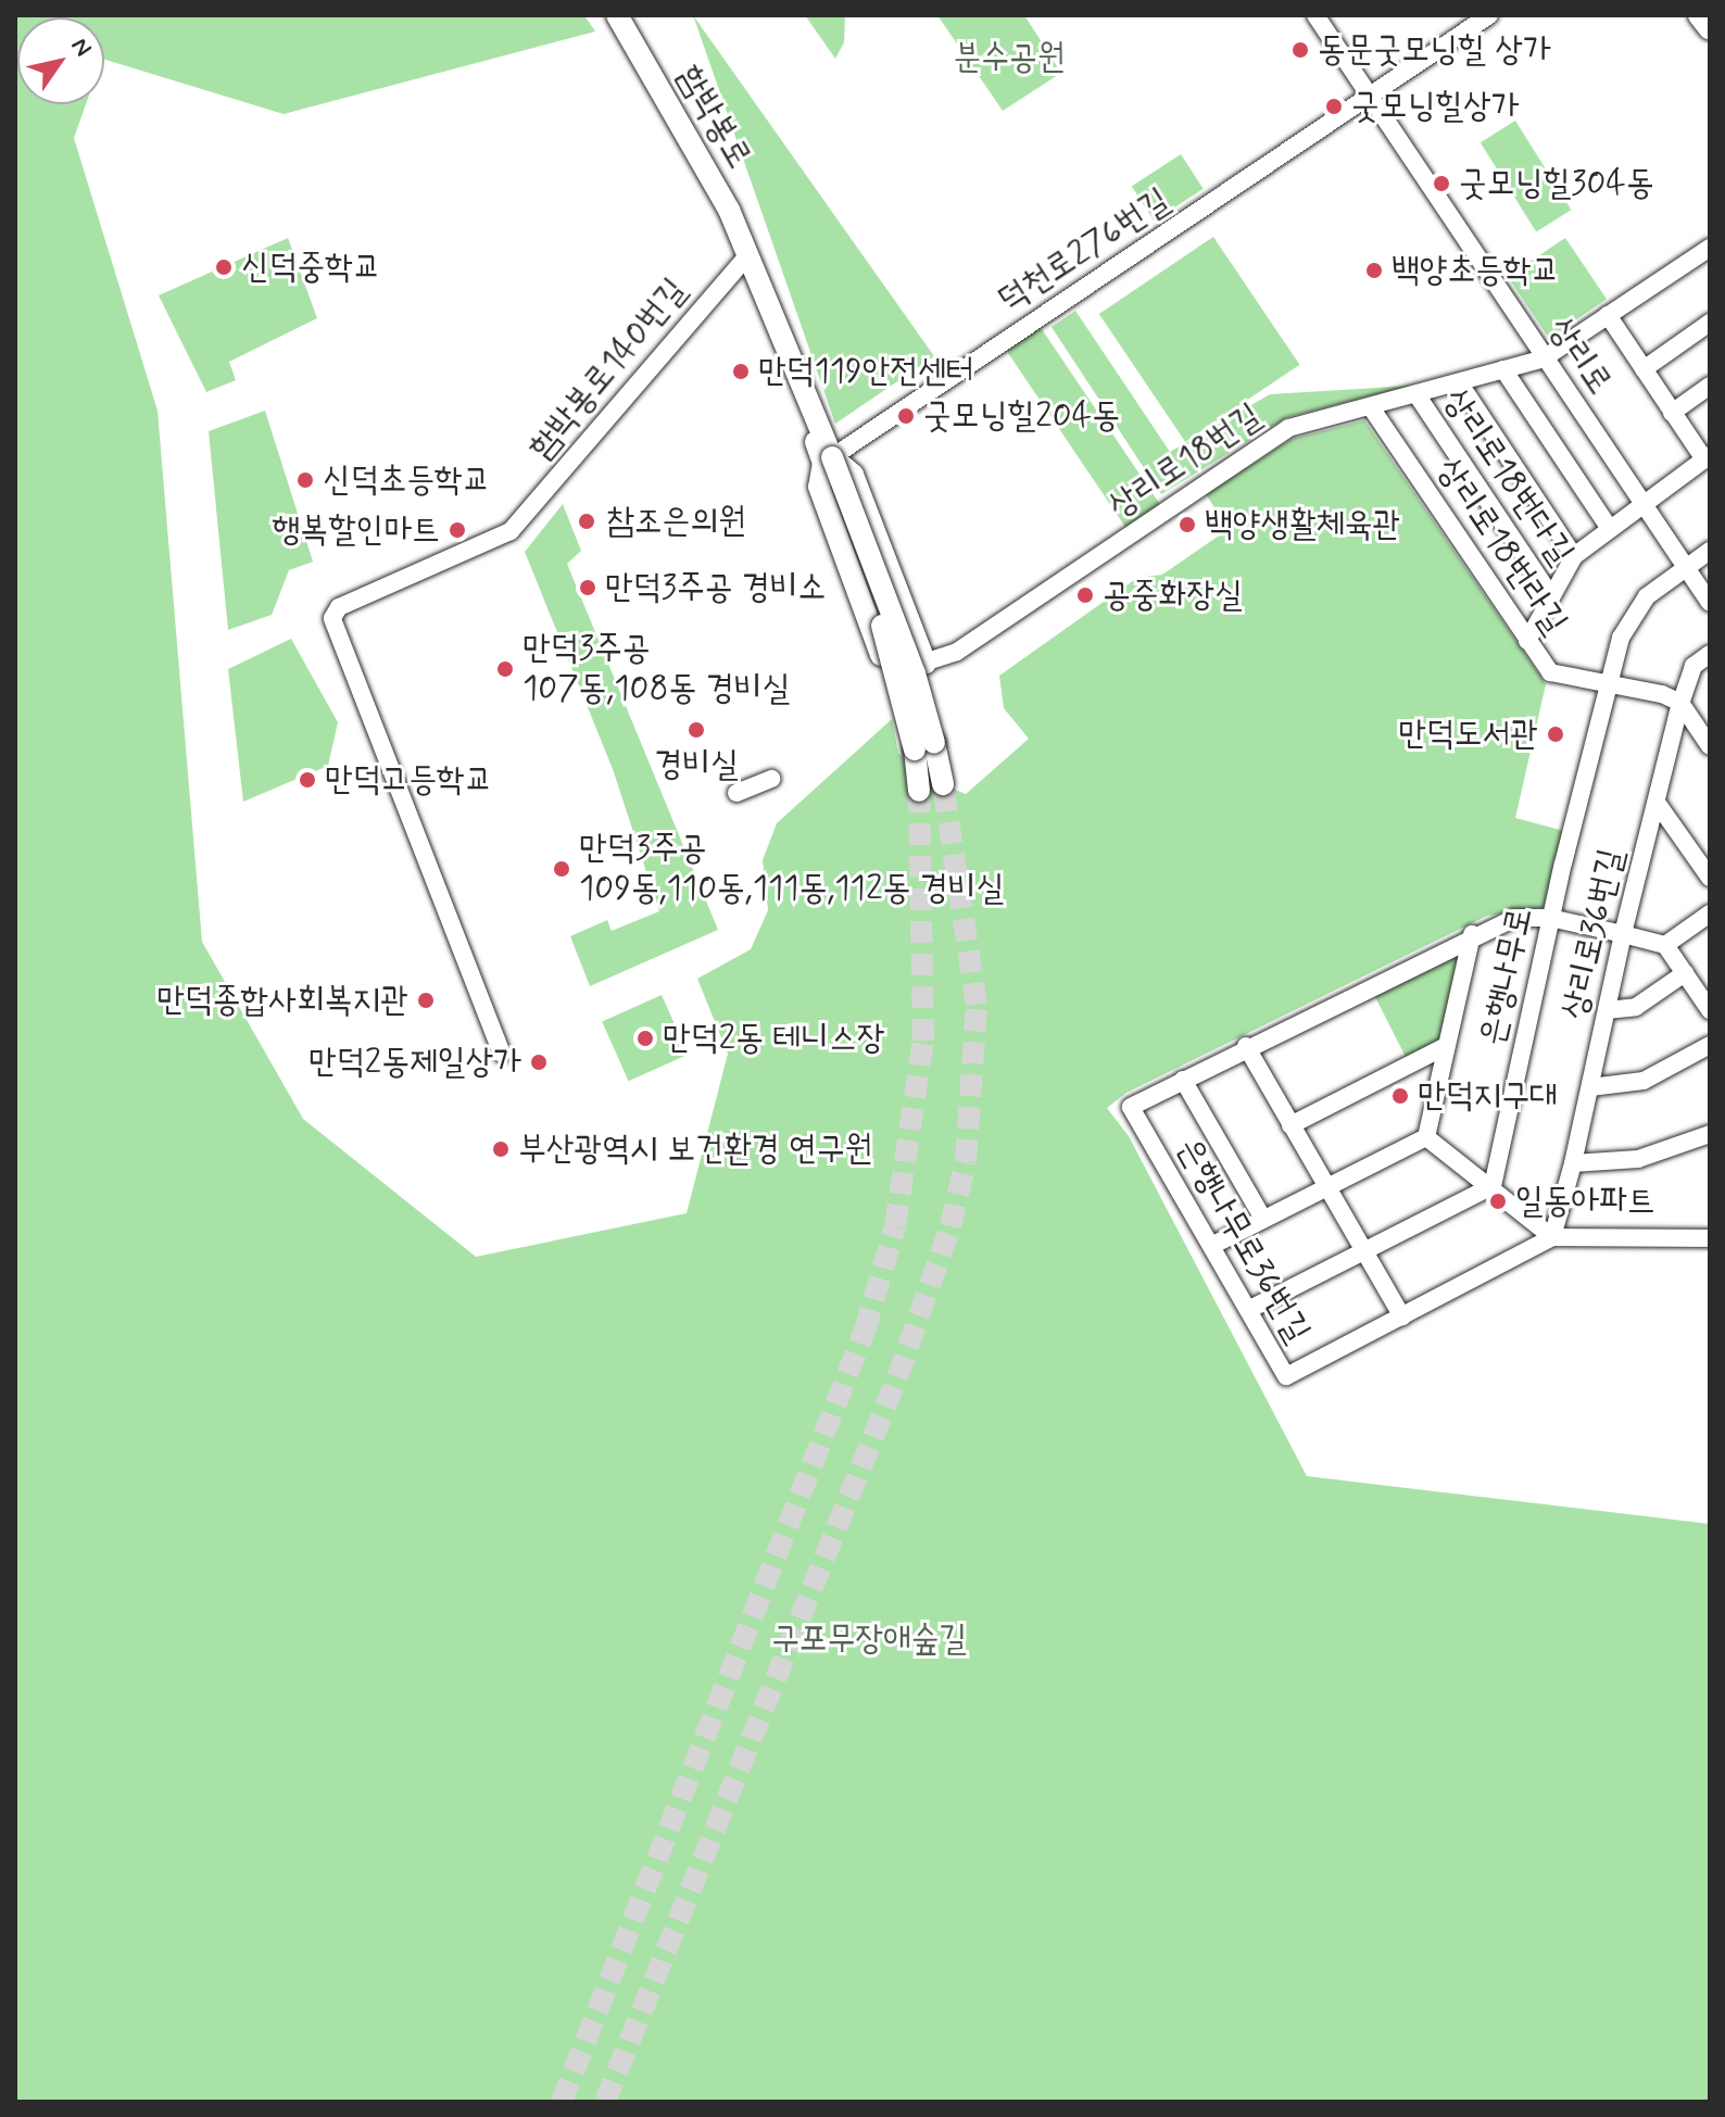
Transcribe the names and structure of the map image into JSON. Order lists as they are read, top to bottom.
{
  "streets": {
    "main road": ["함박봉로"],
    "street": [
      "덕천로276번길",
      "상리로",
      "함박봉로140번길",
      "상리로18번길",
      "상리로18번다길",
      "상리로18번라길",
      "상리로36번길",
      "은행나무로",
      "은행나무로36번길"
    ]
  },
  "crossings": [
    ["함박봉로", "덕천로276번길"],
    ["함박봉로", "함박봉로140번길"],
    ["덕천로276번길", "상리로"],
    ["상리로", "상리로18번길"],
    ["상리로", "은행나무로"],
    ["상리로18번길", "상리로18번다길"],
    ["상리로18번길", "상리로18번라길"],
    ["상리로18번라길", "상리로36번길"],
    ["상리로18번라길", "은행나무로"],
    ["상리로36번길", "은행나무로36번길"],
    ["은행나무로", "은행나무로36번길"]
  ],
  "parks": ["분수공원", "구포무장애숲길"],
  "places": [
    "동문굿모닝힐 상가",
    "굿모닝힐상가",
    "굿모닝힐304동",
    "신덕중학교",
    "백양초등학교",
    "만덕119안전센터",
    "굿모닝힐204동",
    "신덕초등학교",
    "참조은의원",
    "백양생활체육관",
    "행복할인마트",
    "만덕3주공 경비소",
    "공중화장실",
    "만덕3주공 107동,108동 경비실",
    "경비실",
    "만덕도서관",
    "만덕고등학교",
    "만덕3주공 109동,110동,111동,112동 경비실",
    "만덕종합사회복지관",
    "만덕2동 테니스장",
    "만덕2동제일상가",
    "만덕지구대",
    "부산광역시 보건환경 연구원",
    "일동아파트"
  ],
  "north": "top right"
}
